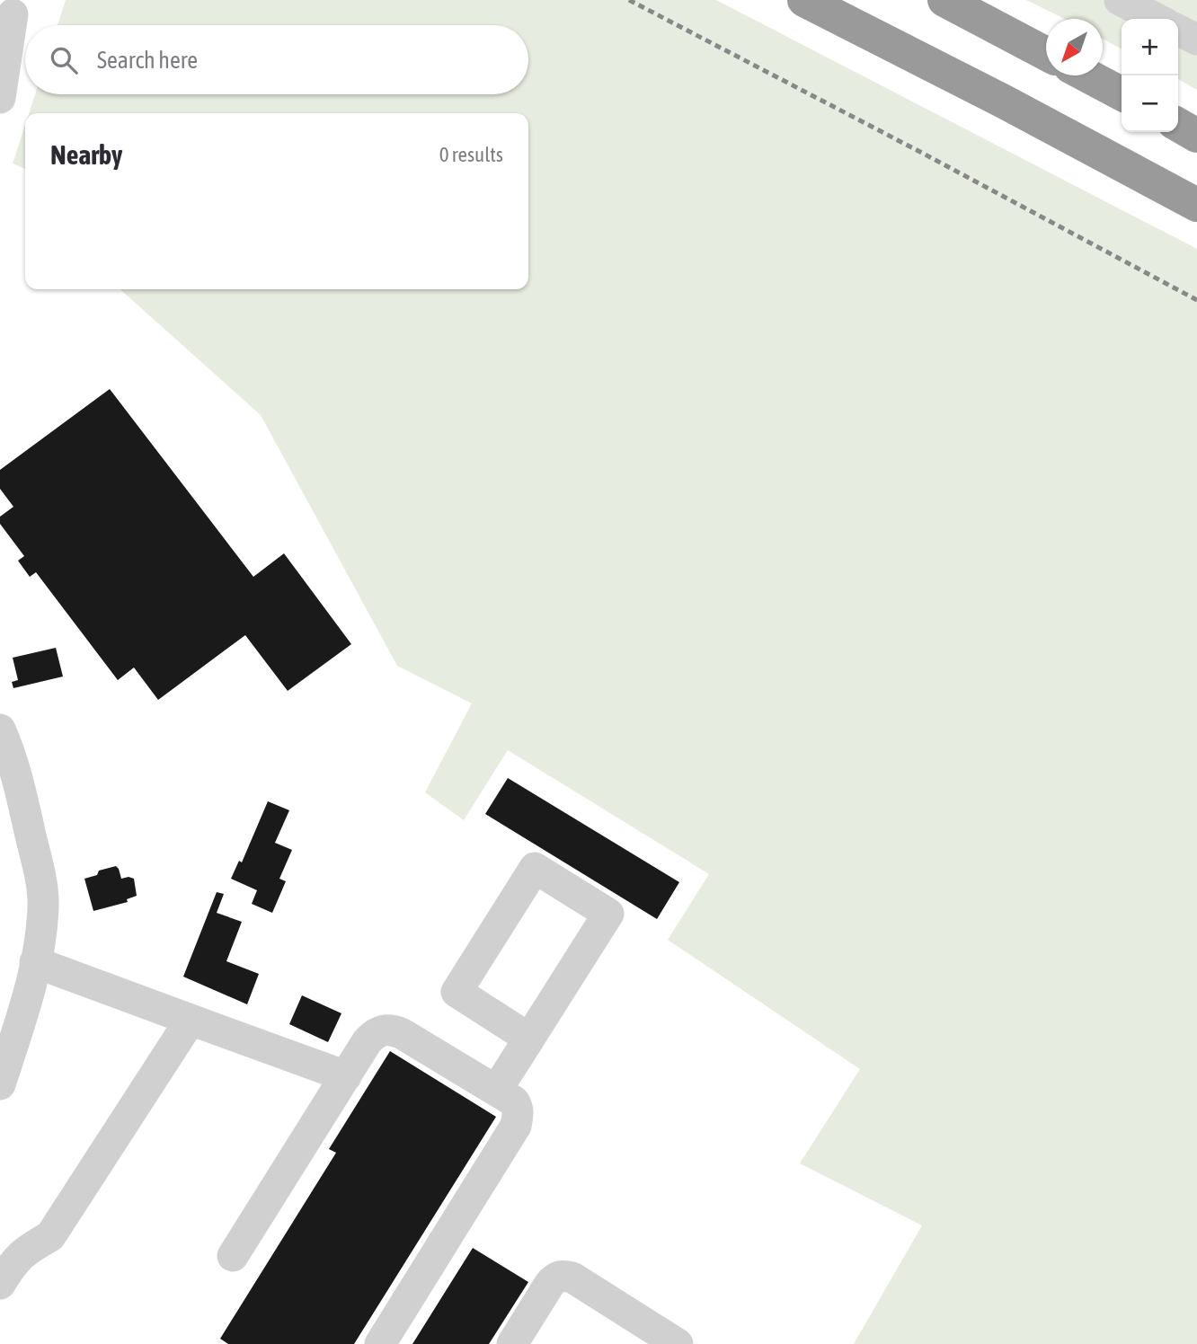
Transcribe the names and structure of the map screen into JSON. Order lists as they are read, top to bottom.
{
  "north": "bottom left",
  "page": {
    "map_buttons": ["+", "−"],
    "search": "Search here",
    "heading": ["Nearby", "0 results"]
  }
}
